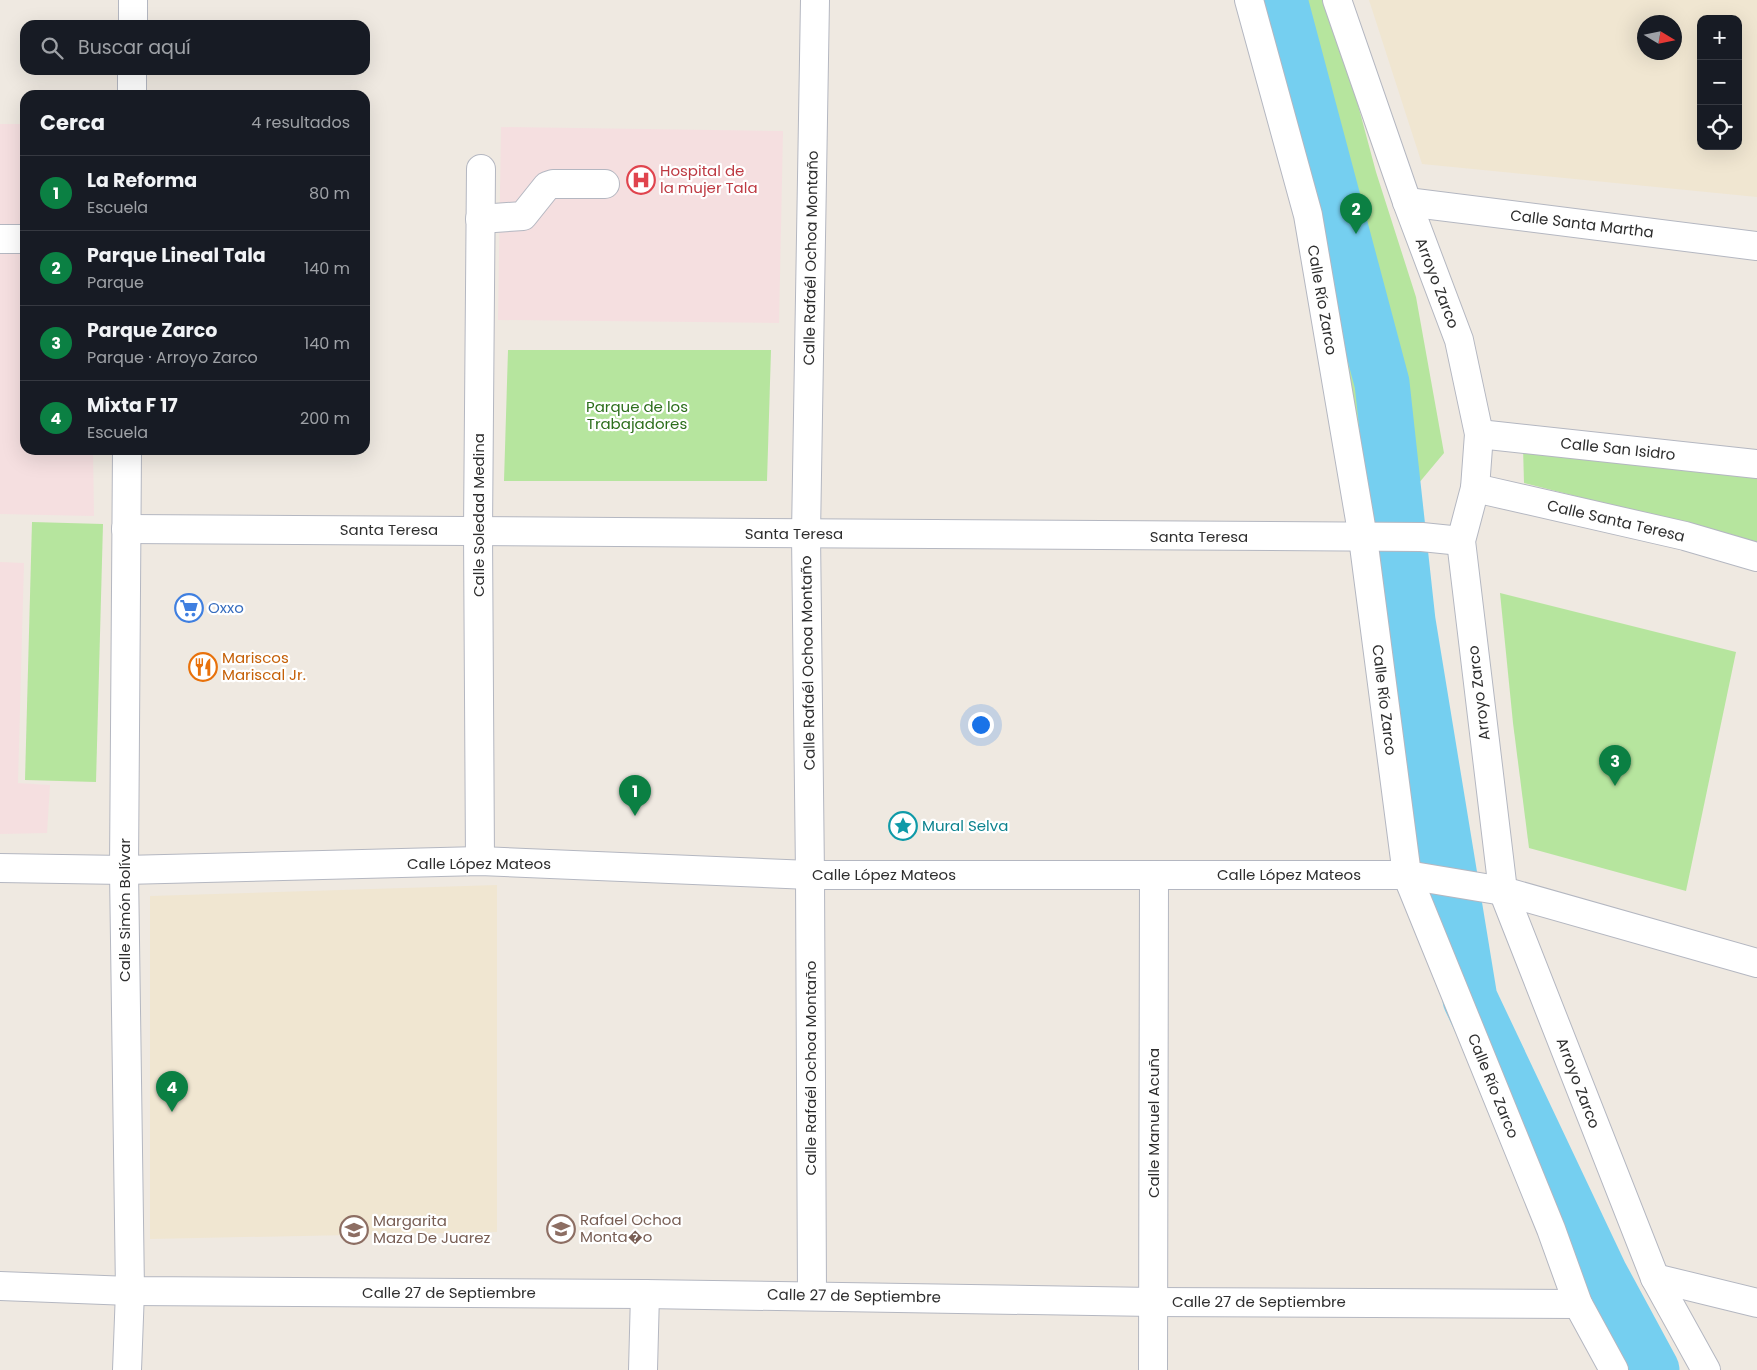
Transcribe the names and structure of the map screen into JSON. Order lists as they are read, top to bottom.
{
  "streets": {
    "street": [
      "Calle Santa Martha",
      "Calle Rafaél Ochoa Montaño",
      "Arroyo Zarco",
      "Calle Río Zarco",
      "Calle San Isidro",
      "Calle Soledad Medina",
      "Calle Santa Teresa",
      "Santa Teresa",
      "Calle López Mateos",
      "Calle Simón Bolívar",
      "Calle Manuel Acuña",
      "Calle 27 de Septiembre"
    ]
  },
  "crossings": [
    ["Calle Santa Martha", "Arroyo Zarco"],
    ["Calle Rafaél Ochoa Montaño", "Santa Teresa"],
    ["Calle Rafaél Ochoa Montaño", "Calle López Mateos"],
    ["Calle Rafaél Ochoa Montaño", "Calle 27 de Septiembre"],
    ["Arroyo Zarco", "Calle San Isidro"],
    ["Arroyo Zarco", "Calle Santa Teresa"],
    ["Arroyo Zarco", "Santa Teresa"],
    ["Arroyo Zarco", "Calle López Mateos"],
    ["Calle Río Zarco", "Santa Teresa"],
    ["Calle Río Zarco", "Calle López Mateos"],
    ["Calle Río Zarco", "Calle 27 de Septiembre"],
    ["Calle Soledad Medina", "Santa Teresa"],
    ["Calle Soledad Medina", "Calle López Mateos"],
    ["Santa Teresa", "Calle Simón Bolívar"],
    ["Calle López Mateos", "Calle Simón Bolívar"],
    ["Calle López Mateos", "Calle Manuel Acuña"],
    ["Calle Simón Bolívar", "Calle 27 de Septiembre"],
    ["Calle Manuel Acuña", "Calle 27 de Septiembre"]
  ],
  "parks": ["Parque de los Trabajadores"],
  "places": {
    "hospital": ["Hospital de la mujer Tala"],
    "supermarket": ["Oxxo"],
    "restaurant": ["Mariscos Mariscal Jr."],
    "place": ["Mural Selva"],
    "school or university": ["Rafael Ochoa Monta�o", "Margarita Maza De Juarez"]
  },
  "north": "right",
  "page": {
    "map_buttons": ["+", "−"],
    "search": "Buscar aquí",
    "heading": ["Cerca", "4 resultados"],
    "list": [
      {
        "mark": "1",
        "name": "La Reforma",
        "note": "Escuela",
        "value": "80 m"
      },
      {
        "mark": "2",
        "name": "Parque Lineal Tala",
        "note": "Parque",
        "value": "140 m"
      },
      {
        "mark": "3",
        "name": "Parque Zarco",
        "note": "Parque · Arroyo Zarco",
        "value": "140 m"
      },
      {
        "mark": "4",
        "name": "Mixta F 17",
        "note": "Escuela",
        "value": "200 m"
      }
    ],
    "pins": [
      "2",
      "3",
      "1",
      "4"
    ]
  }
}
